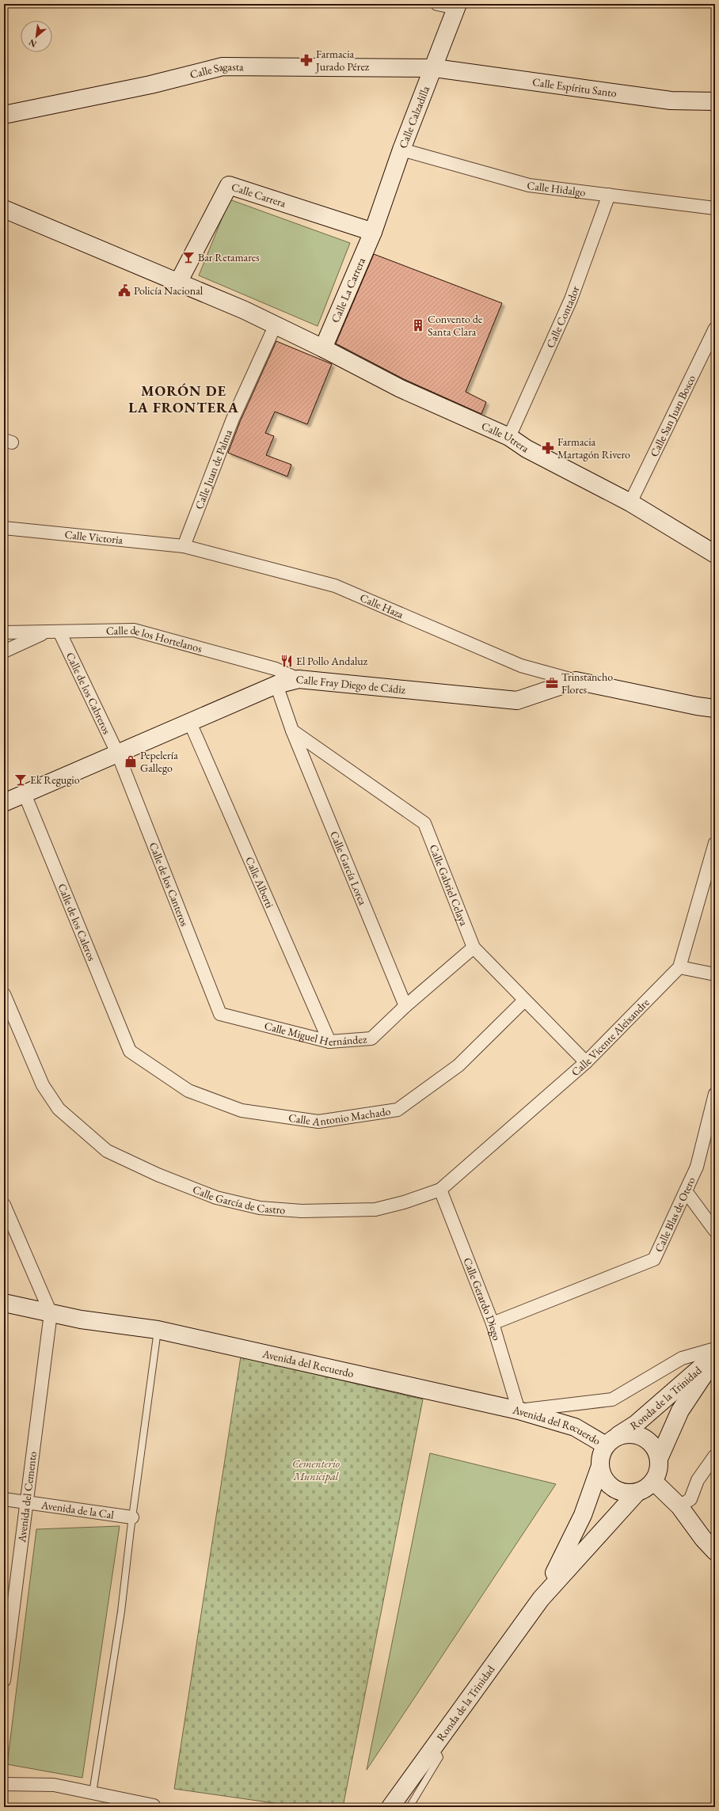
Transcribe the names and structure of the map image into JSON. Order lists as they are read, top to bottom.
{
  "streets": {
    "street": [
      "Calle Sagasta",
      "Calle Espíritu Santo",
      "Calle Calzadilla",
      "Calle Hidalgo",
      "Calle Carrera",
      "Calle La Carrera",
      "Calle Contador",
      "Calle San Juan Bosco",
      "Calle Utrera",
      "Calle Juan de Palma",
      "Calle Victoria",
      "Calle Haza",
      "Calle de los Hortelanos",
      "Calle Fray Diego de Cádiz",
      "Calle de los Cabreros",
      "Calle García Lorca",
      "Calle Alberti",
      "Calle de los Canteros",
      "Calle Gabriel Celaya",
      "Calle de los Caleros",
      "Calle Miguel Hernández",
      "Calle Vicente Aleixandre",
      "Calle Antonio Machado",
      "Calle García de Castro",
      "Calle Blas de Otero",
      "Calle Gerardo Diego",
      "Avenida del Recuerdo",
      "Ronda de la Trinidad",
      "Avenida del Cemento",
      "Avenida de la Cal"
    ]
  },
  "crossings": [
    ["Calle Sagasta", "Calle Espíritu Santo"],
    ["Calle Sagasta", "Calle Calzadilla"],
    ["Calle Espíritu Santo", "Calle Calzadilla"],
    ["Calle Calzadilla", "Calle Hidalgo"],
    ["Calle Calzadilla", "Calle Carrera"],
    ["Calle Calzadilla", "Calle La Carrera"],
    ["Calle Hidalgo", "Calle Contador"],
    ["Calle Carrera", "Calle La Carrera"],
    ["Calle La Carrera", "Calle Utrera"],
    ["Calle Contador", "Calle Utrera"],
    ["Calle San Juan Bosco", "Calle Utrera"],
    ["Calle Juan de Palma", "Calle Victoria"],
    ["Calle Juan de Palma", "Calle Haza"],
    ["Calle Victoria", "Calle Haza"],
    ["Calle Haza", "Calle Fray Diego de Cádiz"],
    ["Calle de los Hortelanos", "Calle Fray Diego de Cádiz"],
    ["Calle de los Hortelanos", "Calle de los Cabreros"],
    ["Calle Fray Diego de Cádiz", "Calle de los Cabreros"],
    ["Calle Fray Diego de Cádiz", "Calle García Lorca"],
    ["Calle Fray Diego de Cádiz", "Calle Alberti"],
    ["Calle Fray Diego de Cádiz", "Calle de los Canteros"],
    ["Calle Fray Diego de Cádiz", "Calle de los Caleros"],
    ["Calle de los Cabreros", "Calle de los Canteros"],
    ["Calle García Lorca", "Calle Gabriel Celaya"],
    ["Calle García Lorca", "Calle Miguel Hernández"],
    ["Calle Alberti", "Calle Miguel Hernández"],
    ["Calle de los Canteros", "Calle Miguel Hernández"],
    ["Calle Gabriel Celaya", "Calle Miguel Hernández"],
    ["Calle Gabriel Celaya", "Calle Vicente Aleixandre"],
    ["Calle Gabriel Celaya", "Calle Antonio Machado"],
    ["Calle de los Caleros", "Calle Antonio Machado"],
    ["Calle Vicente Aleixandre", "Calle García de Castro"],
    ["Calle Vicente Aleixandre", "Calle Gerardo Diego"],
    ["Calle García de Castro", "Calle Gerardo Diego"],
    ["Calle Blas de Otero", "Calle Gerardo Diego"],
    ["Calle Gerardo Diego", "Avenida del Recuerdo"],
    ["Avenida del Recuerdo", "Ronda de la Trinidad"],
    ["Avenida del Recuerdo", "Avenida del Cemento"],
    ["Avenida del Cemento", "Avenida de la Cal"]
  ],
  "districts": ["MORÓN DE LA FRONTERA"],
  "parks": ["Cementerio Municipal"],
  "places": {
    "pharmacy": ["Farmacia Jurado Pérez", "Farmacia Martagón Rivero"],
    "bar": ["Bar Retamares", "Ek Regugio"],
    "public building": ["Policía Nacional"],
    "building": ["Convento de Santa Clara"],
    "restaurant": ["El Pollo Andaluz"],
    "office": ["Trinstancho Flores"],
    "shop": ["Pepelería Gallego"]
  },
  "north": "bottom left"
}
